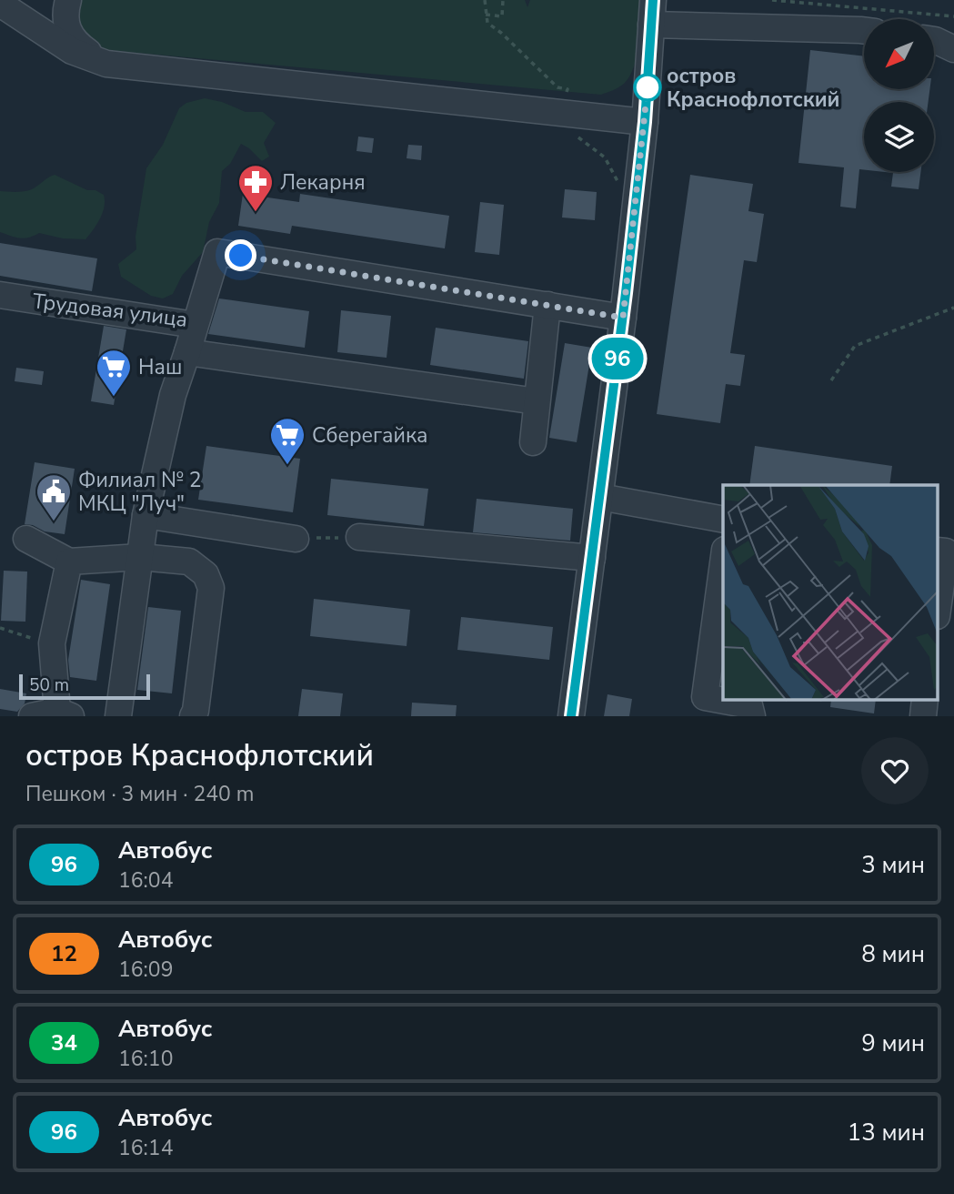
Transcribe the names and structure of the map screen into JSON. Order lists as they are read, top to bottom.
{
  "streets": {
    "street": ["Трудовая улица"]
  },
  "places": {
    "other": ["остров Краснофлотский"],
    "pharmacy": ["Лекарня"],
    "supermarket": ["Наш", "Сберегайка"],
    "public building": ["Филиал № 2 МКЦ \"Луч\""]
  },
  "lines": ["bus line 96"],
  "scale_bar": "50 m",
  "north": "bottom left",
  "page": {
    "on_map": "96",
    "scale": "50 m",
    "heading": ["остров Краснофлотский", "Пешком · 3 мин · 240 m"],
    "list": [
      {
        "mark": "96",
        "name": "Автобус",
        "note": "16:04",
        "value": "3 мин"
      },
      {
        "mark": "12",
        "name": "Автобус",
        "note": "16:09",
        "value": "8 мин"
      },
      {
        "mark": "34",
        "name": "Автобус",
        "note": "16:10",
        "value": "9 мин"
      },
      {
        "mark": "96",
        "name": "Автобус",
        "note": "16:14",
        "value": "13 мин"
      }
    ]
  }
}
